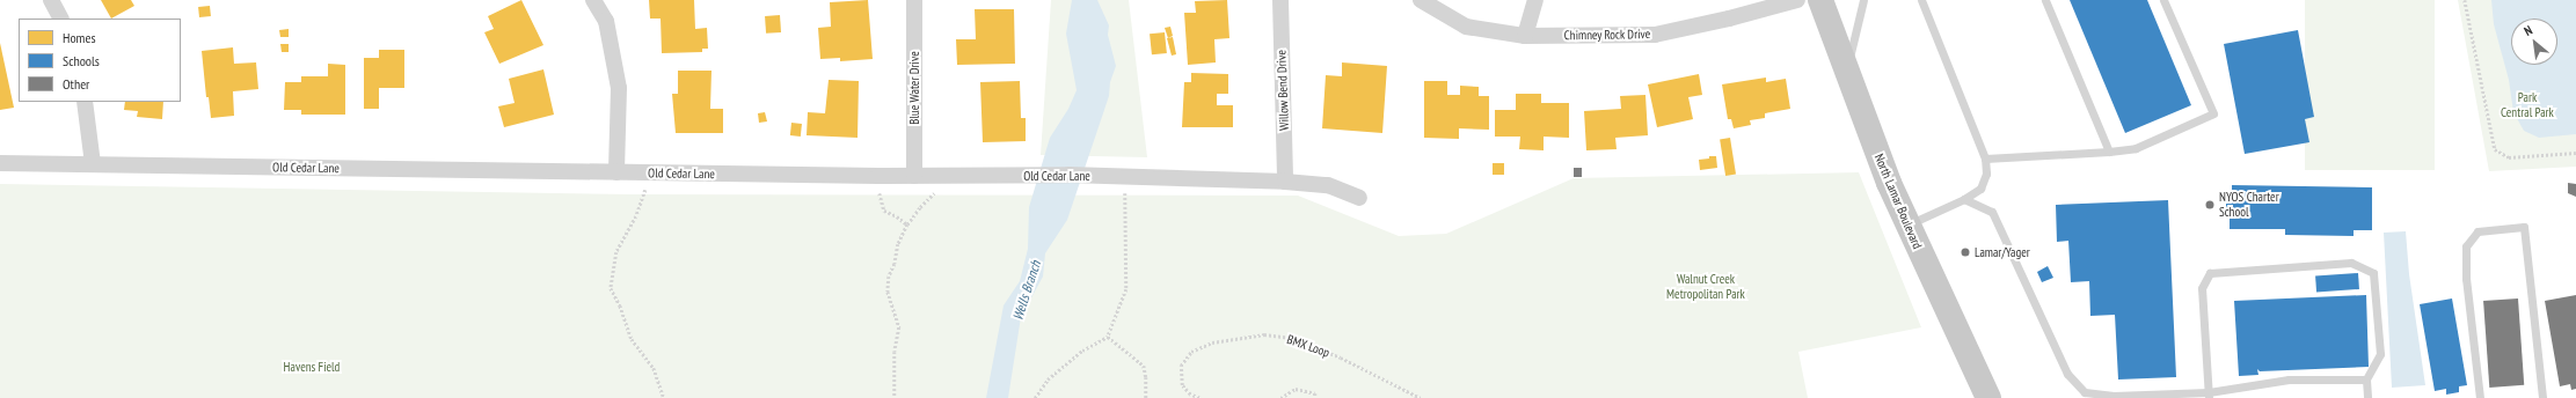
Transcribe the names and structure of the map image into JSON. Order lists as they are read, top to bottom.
{
  "streets": {
    "main road": ["North Lamar Boulevard"],
    "street": [
      "Chimney Rock Drive",
      "Blue Water Drive",
      "Willow Bend Drive",
      "Old Cedar Lane"
    ],
    "path": ["BMX Loop"]
  },
  "crossings": [
    ["Blue Water Drive", "Old Cedar Lane"],
    ["Willow Bend Drive", "Old Cedar Lane"]
  ],
  "water": ["Wells Branch"],
  "parks": ["Park Central Park", "Walnut Creek Metropolitan Park", "Havens Field"],
  "places": ["NYOS Charter School", "Lamar/Yager"],
  "legend": ["Homes", "Schools", "Other"],
  "north": "top left"
}
